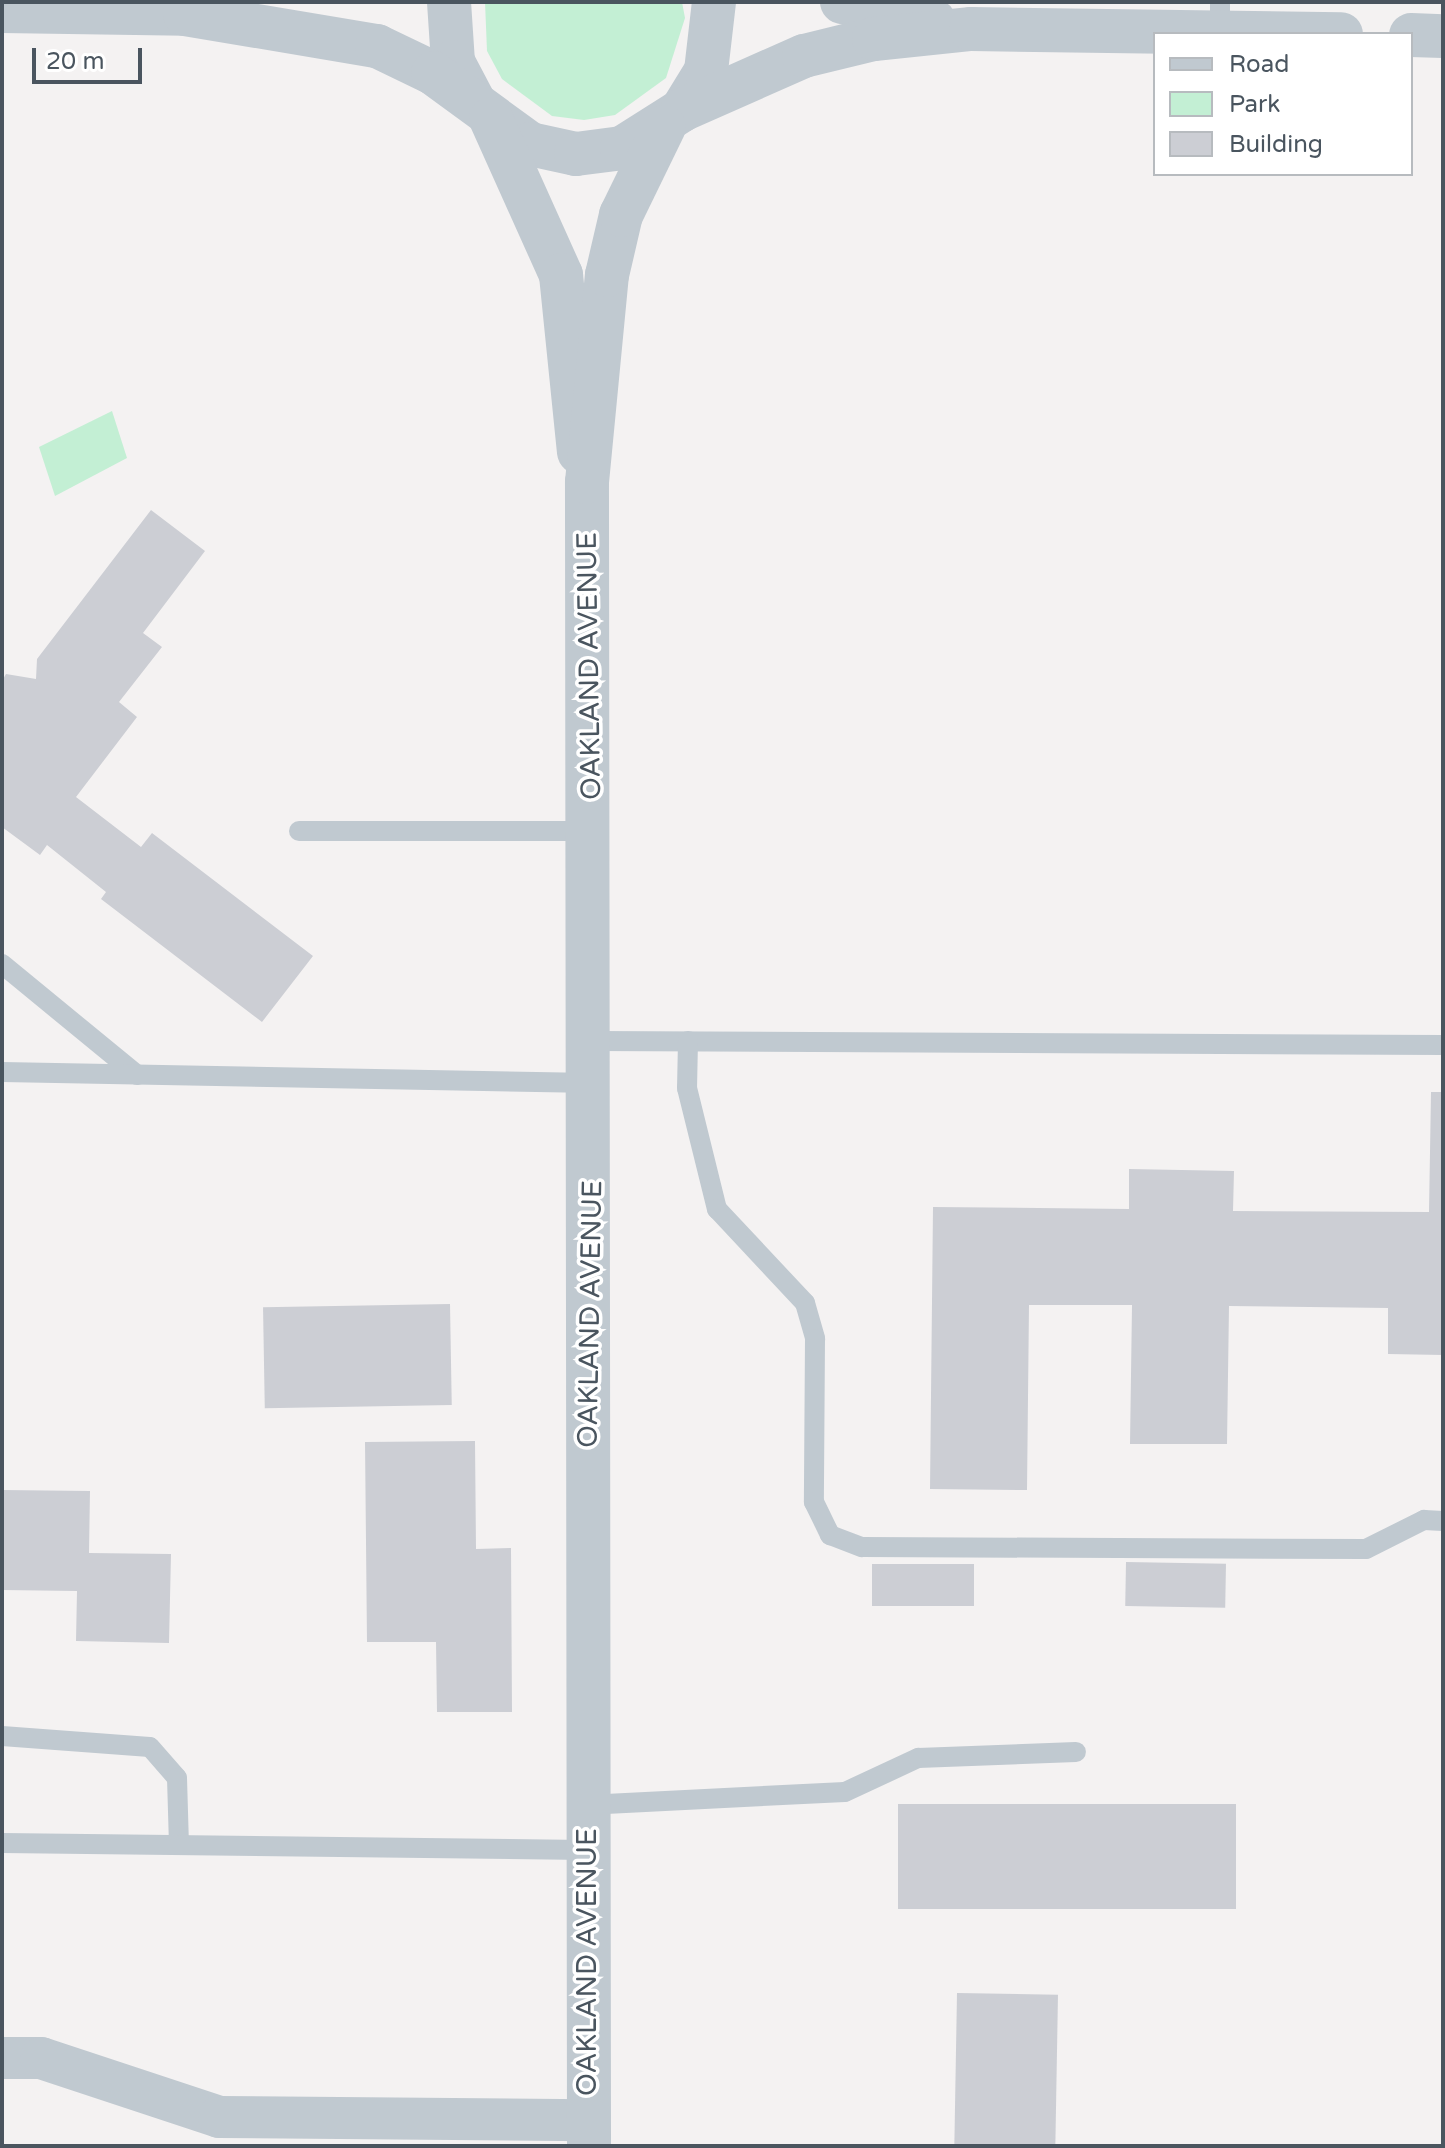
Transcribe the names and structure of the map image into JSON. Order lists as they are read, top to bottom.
{
  "streets": {
    "street": ["OAKLAND AVENUE"]
  },
  "legend": ["Road", "Park", "Building"],
  "scale_bar": "20 m"
}
